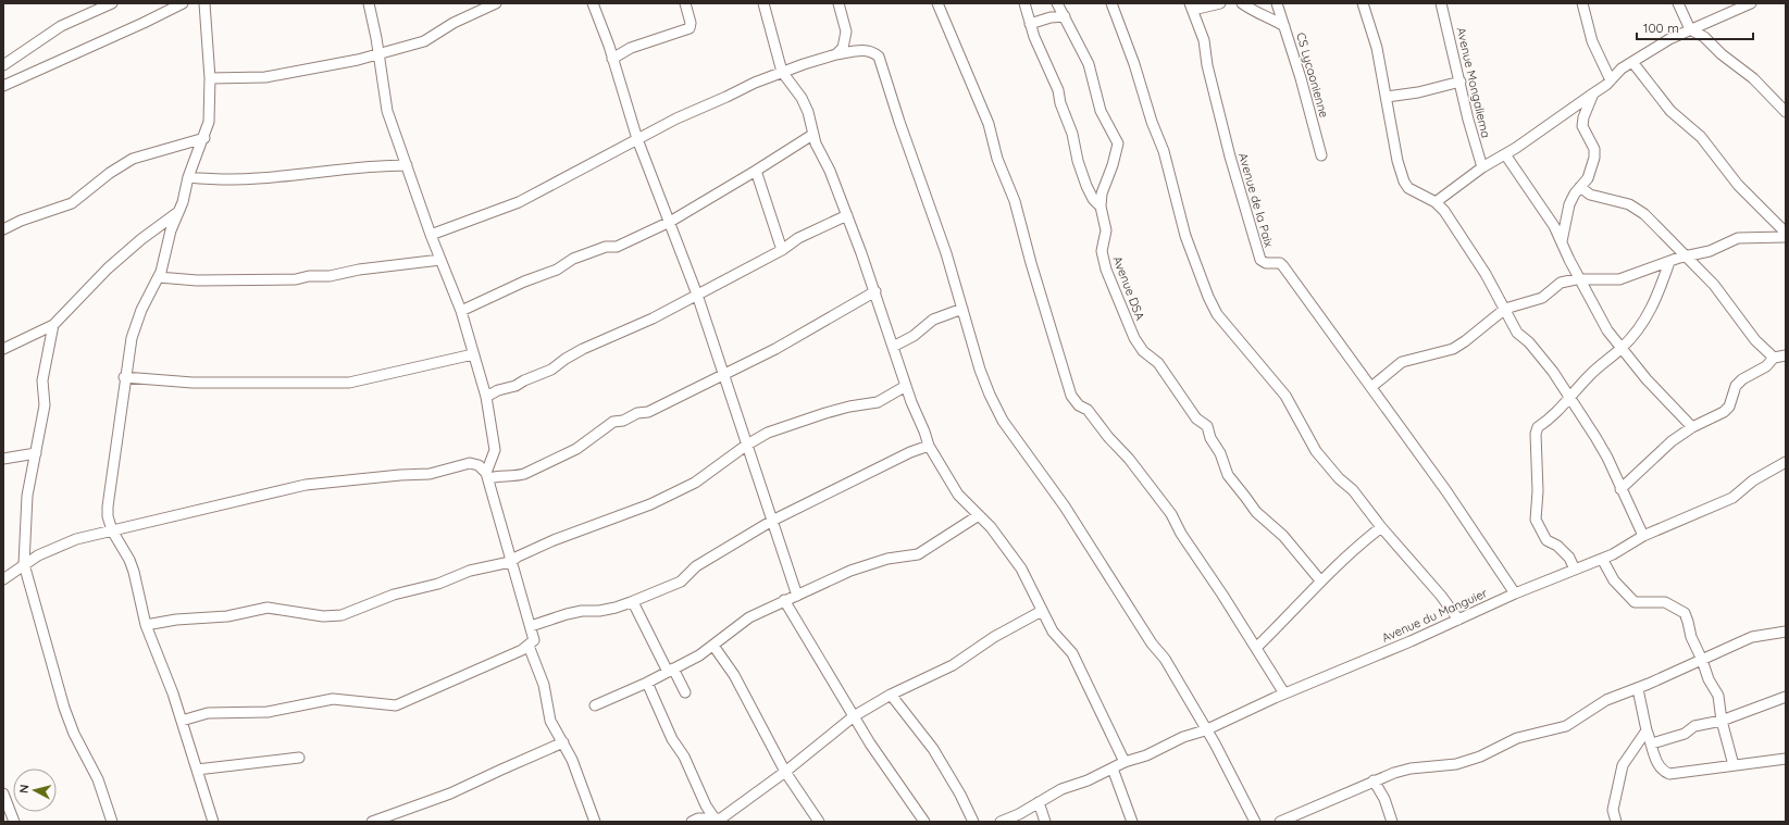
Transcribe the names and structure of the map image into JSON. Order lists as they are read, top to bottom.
{
  "streets": {
    "street": [
      "CS Lycaonienne",
      "Avenue Mongaliema",
      "Avenue de la Paix",
      "Avenue DSA",
      "Avenue du Manguier"
    ]
  },
  "scale_bar": "100 m",
  "north": "left"
}
